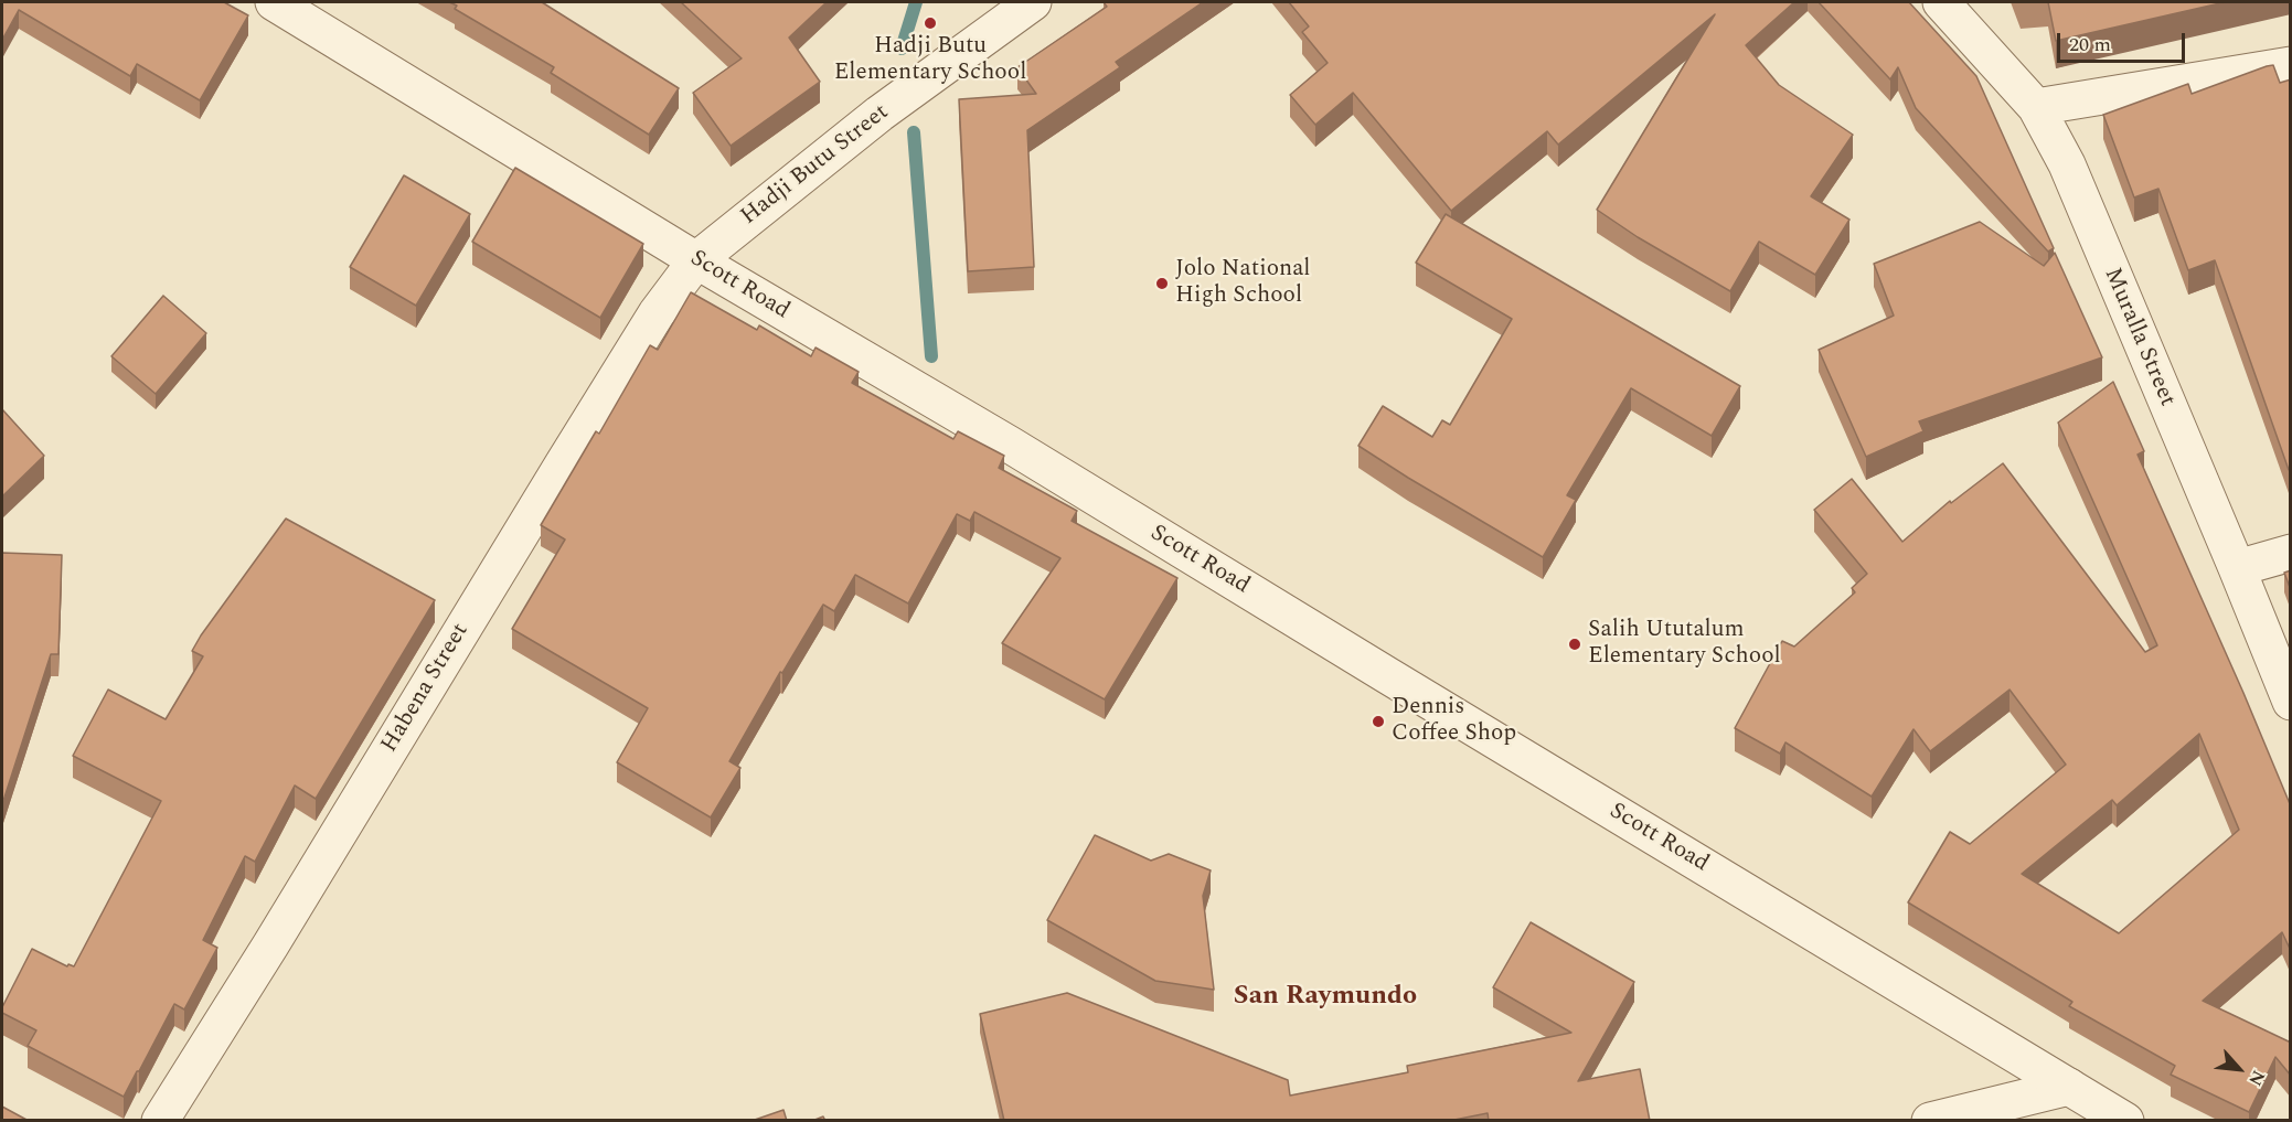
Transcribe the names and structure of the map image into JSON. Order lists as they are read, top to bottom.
{
  "streets": {
    "street": [
      "Hadji Butu Street",
      "Scott Road",
      "Muralla Street",
      "Habena Street"
    ]
  },
  "crossings": [
    ["Hadji Butu Street", "Scott Road"],
    ["Hadji Butu Street", "Habena Street"],
    ["Scott Road", "Habena Street"]
  ],
  "districts": ["San Raymundo"],
  "places": [
    "Hadji Butu Elementary School",
    "Jolo National High School",
    "Salih Ututalum Elementary School",
    "Dennis Coffee Shop"
  ],
  "scale_bar": "20 m",
  "north": "bottom right"
}
